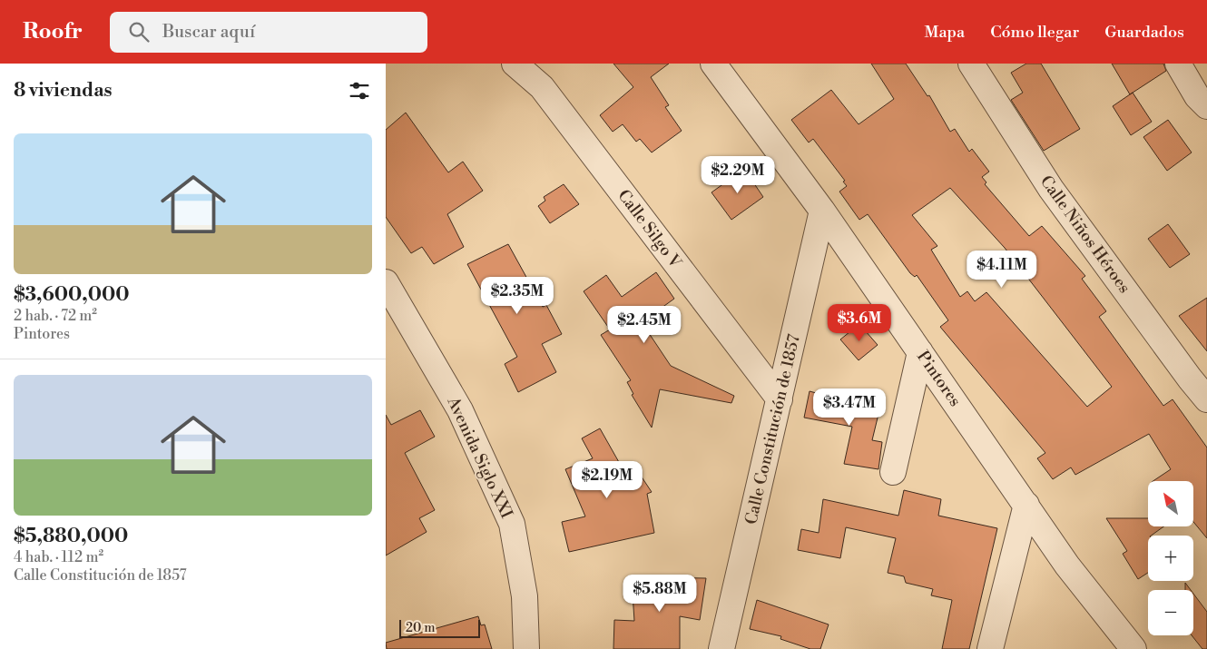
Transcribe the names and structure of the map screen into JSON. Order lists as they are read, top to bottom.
{
  "streets": {
    "street": [
      "Calle Silgo V",
      "Calle Niños Héroes",
      "Pintores",
      "Calle Constitución de 1857",
      "Avenida Siglo XXI"
    ]
  },
  "crossings": [
    ["Calle Silgo V", "Calle Constitución de 1857"],
    ["Pintores", "Calle Constitución de 1857"]
  ],
  "scale_bar": "20 m",
  "north": "top left",
  "page": {
    "header": "Roofr",
    "search": "Buscar aquí",
    "nav": ["Mapa", "Cómo llegar", "Guardados"],
    "heading": "8 viviendas",
    "list": [
      {
        "name": "$3,600,000",
        "note": "2 hab. · 72 m² · Pintores"
      },
      {
        "name": "$5,880,000",
        "note": "4 hab. · 112 m² · Calle Constitución de 1857"
      }
    ],
    "price": [
      "$2.29M",
      "$4.11M",
      "$2.35M",
      "$3.6M",
      "$2.45M",
      "$3.47M",
      "$2.19M",
      "$5.88M"
    ],
    "map_buttons": ["+", "−"],
    "scale": "20 m"
  }
}
